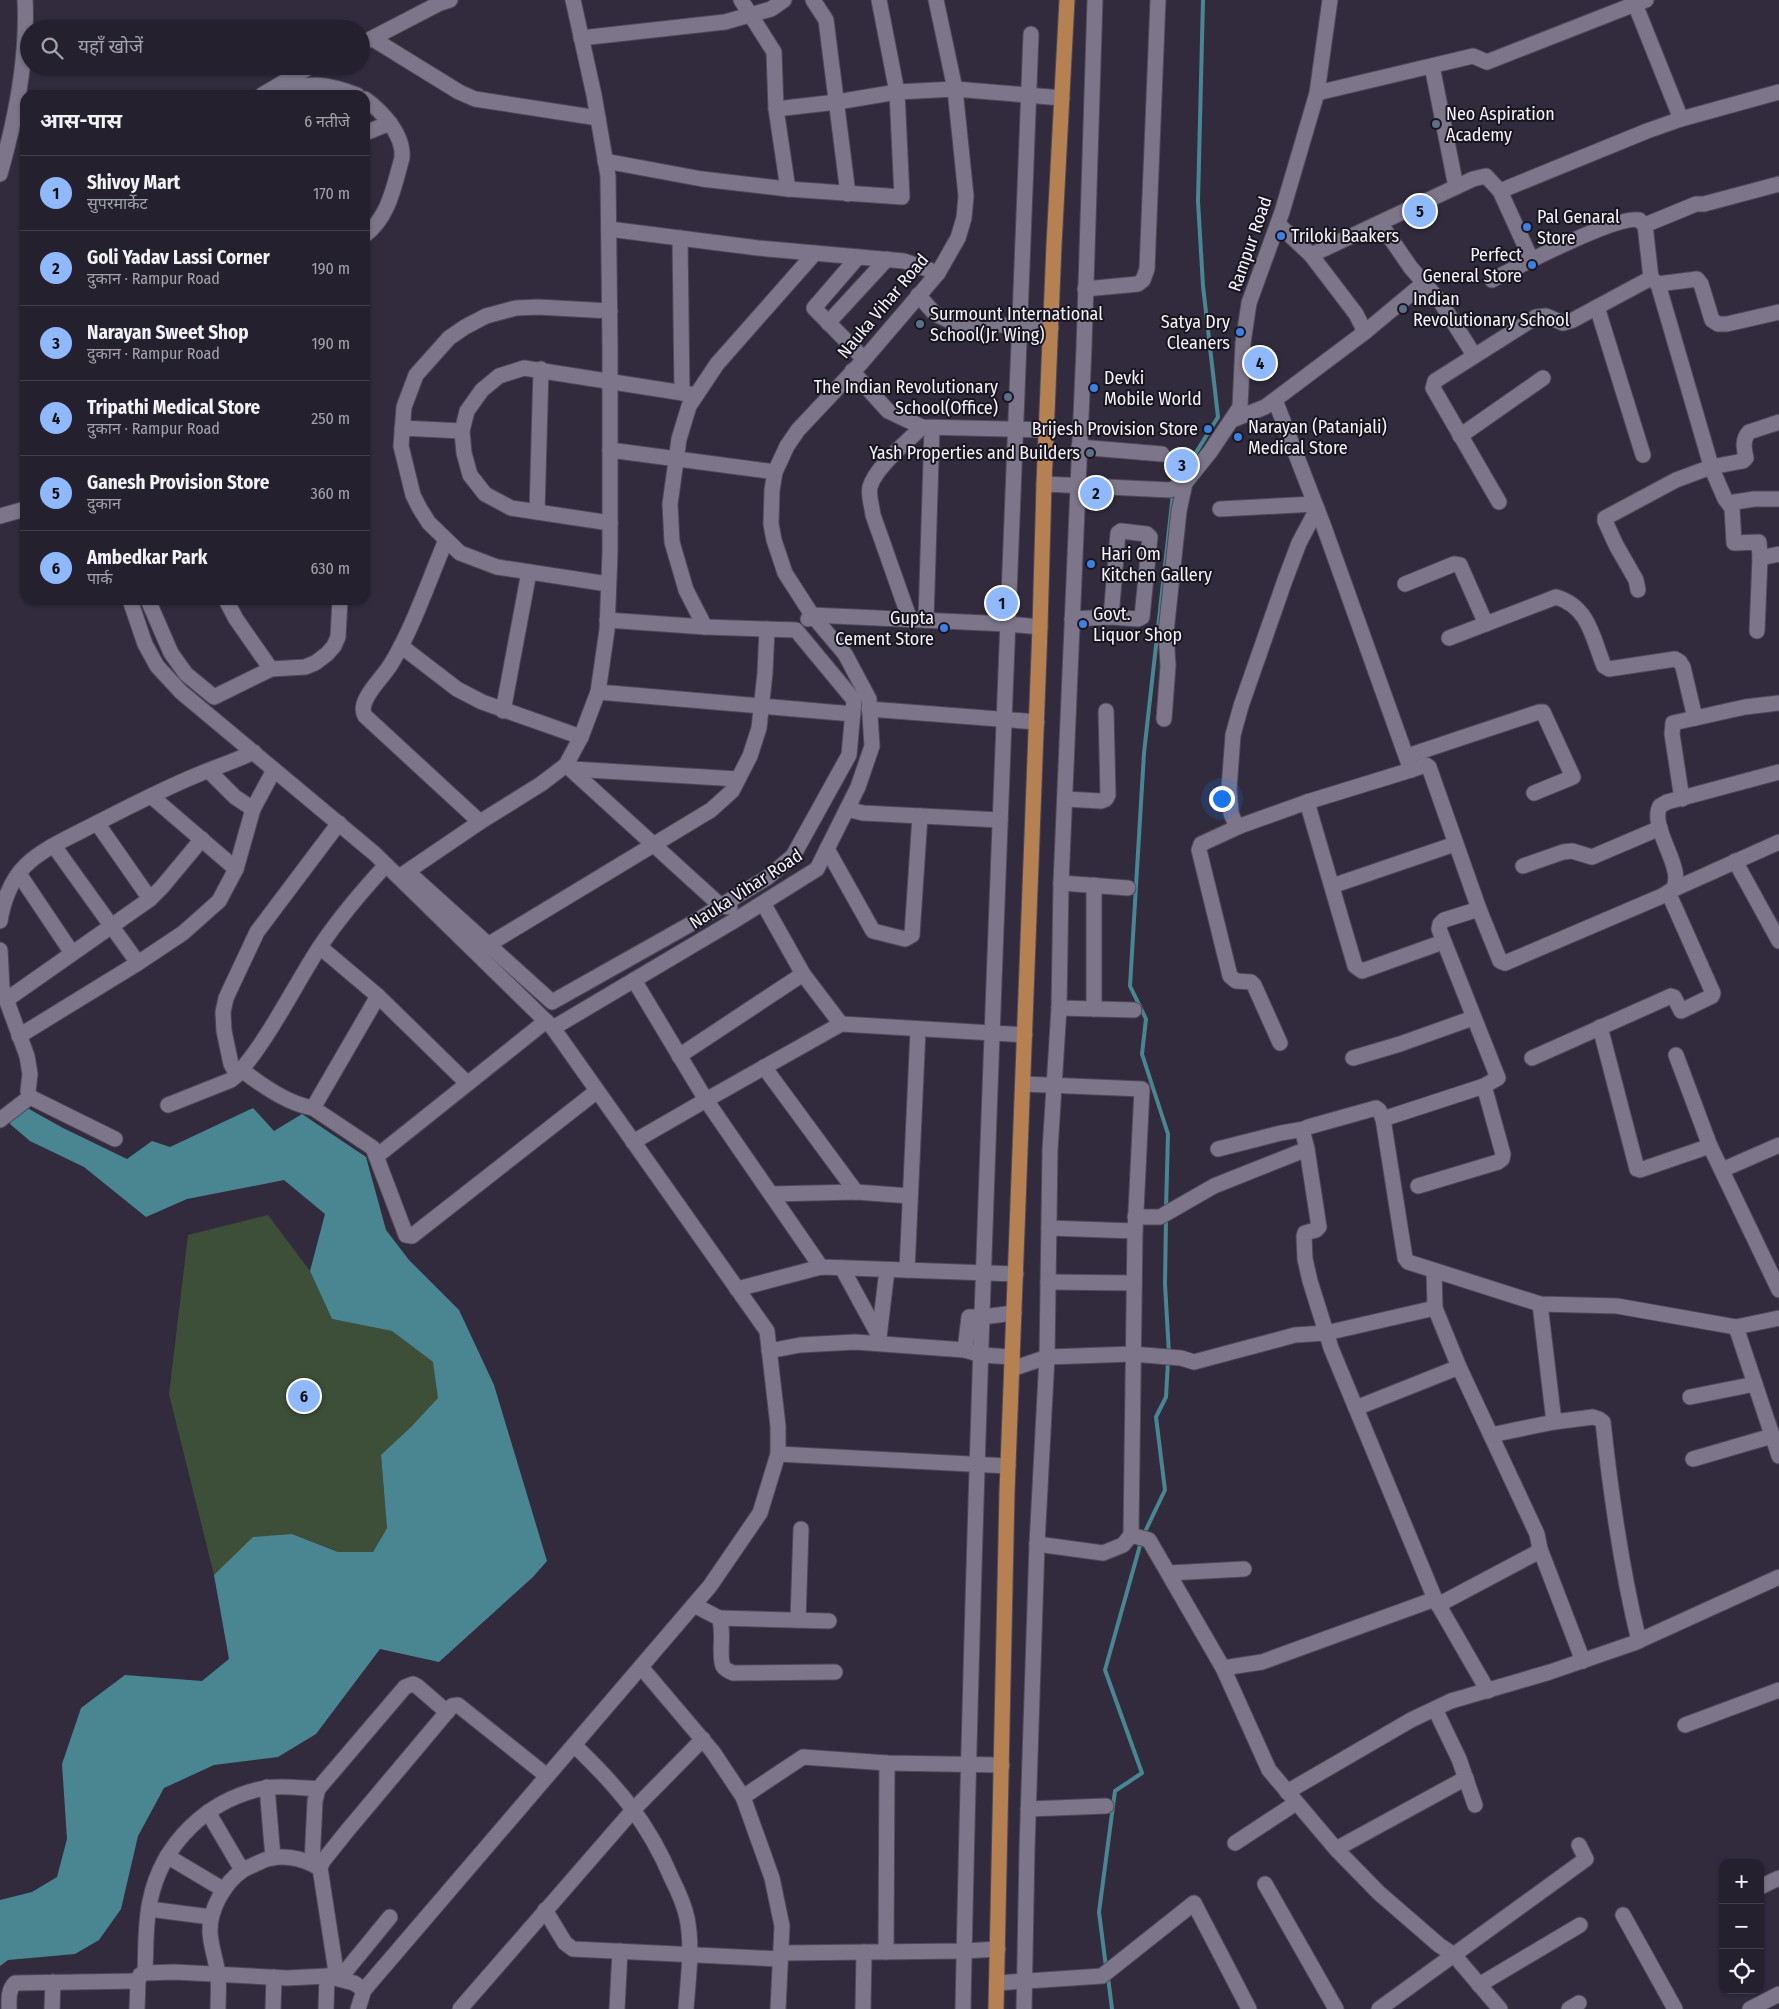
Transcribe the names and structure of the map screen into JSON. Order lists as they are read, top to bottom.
{
  "streets": {
    "street": ["Rampur Road", "Nauka Vihar Road"]
  },
  "places": [
    "Neo Aspiration Academy",
    "Pal Genaral Store",
    "Triloki Baakers",
    "Perfect General Store",
    "Indian Revolutionary School",
    "Surmount International School(Jr. Wing)",
    "Satya Dry Cleaners",
    "Devki Mobile World",
    "The Indian Revolutionary School(Office)",
    "Brijesh Provision Store",
    "Narayan (Patanjali) Medical Store",
    "Yash Properties and Builders",
    "Hari Om Kitchen Gallery",
    "Govt. Liquor Shop",
    "Gupta Cement Store"
  ],
  "page": {
    "search": "यहाँ खोजें",
    "heading": ["आस-पास", "6 नतीजे"],
    "list": [
      {
        "mark": "1",
        "name": "Shivoy Mart",
        "note": "सुपरमार्केट",
        "value": "170 m"
      },
      {
        "mark": "2",
        "name": "Goli Yadav Lassi Corner",
        "note": "दुकान · Rampur Road",
        "value": "190 m"
      },
      {
        "mark": "3",
        "name": "Narayan Sweet Shop",
        "note": "दुकान · Rampur Road",
        "value": "190 m"
      },
      {
        "mark": "4",
        "name": "Tripathi Medical Store",
        "note": "दुकान · Rampur Road",
        "value": "250 m"
      },
      {
        "mark": "5",
        "name": "Ganesh Provision Store",
        "note": "दुकान",
        "value": "360 m"
      },
      {
        "mark": "6",
        "name": "Ambedkar Park",
        "note": "पार्क",
        "value": "630 m"
      }
    ],
    "pins": [
      "5",
      "4",
      "3",
      "2",
      "1",
      "6"
    ],
    "map_buttons": ["+", "−"]
  }
}
